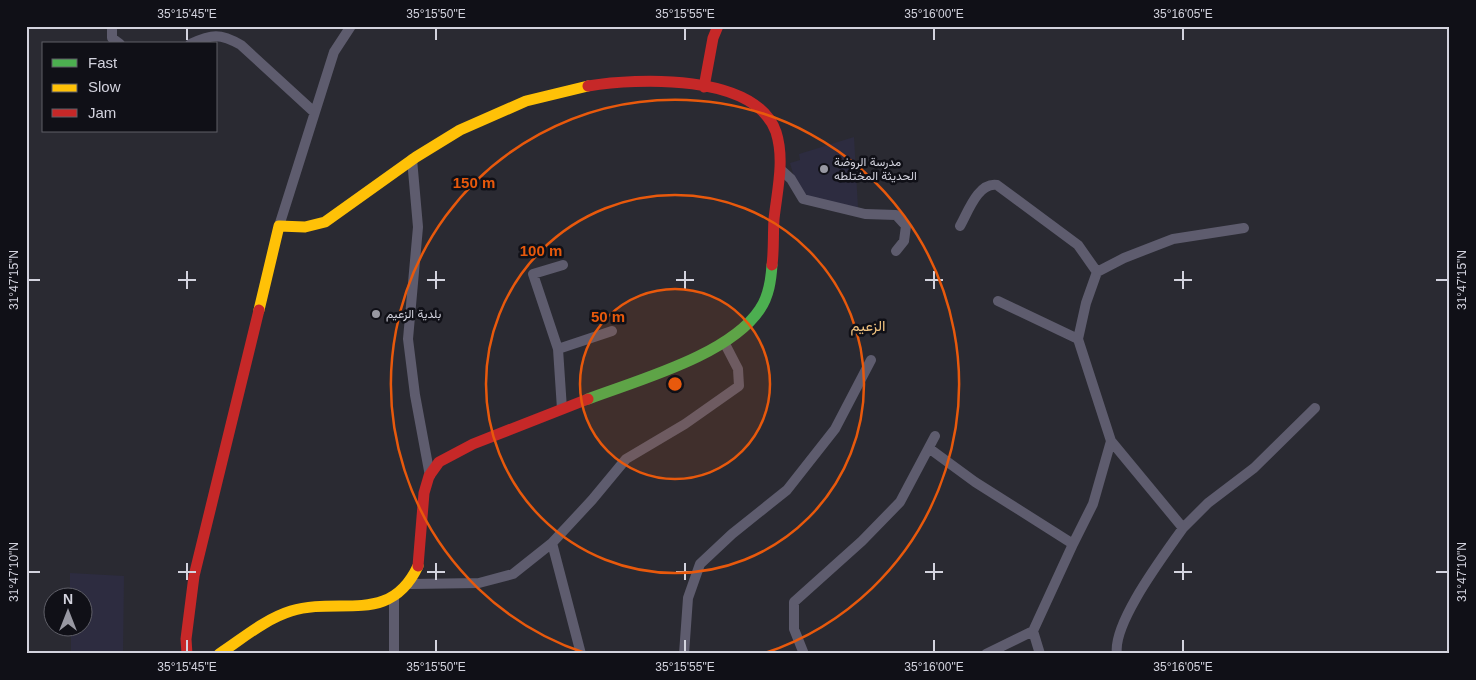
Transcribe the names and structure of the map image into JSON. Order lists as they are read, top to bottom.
{
  "districts": ["الزعيم"],
  "places": ["مدرسة الروضة الحديثة المختلطه", "بلدية الزعيم"],
  "legend": ["Fast", "Slow", "Jam"],
  "north": "top",
  "coordinates": [
    "35°15'45\"E",
    "35°15'50\"E",
    "35°15'55\"E",
    "35°16'00\"E",
    "35°16'05\"E",
    "31°47'15\"N",
    "31°47'10\"N"
  ],
  "rings": ["150 m", "100 m", "50 m"]
}
